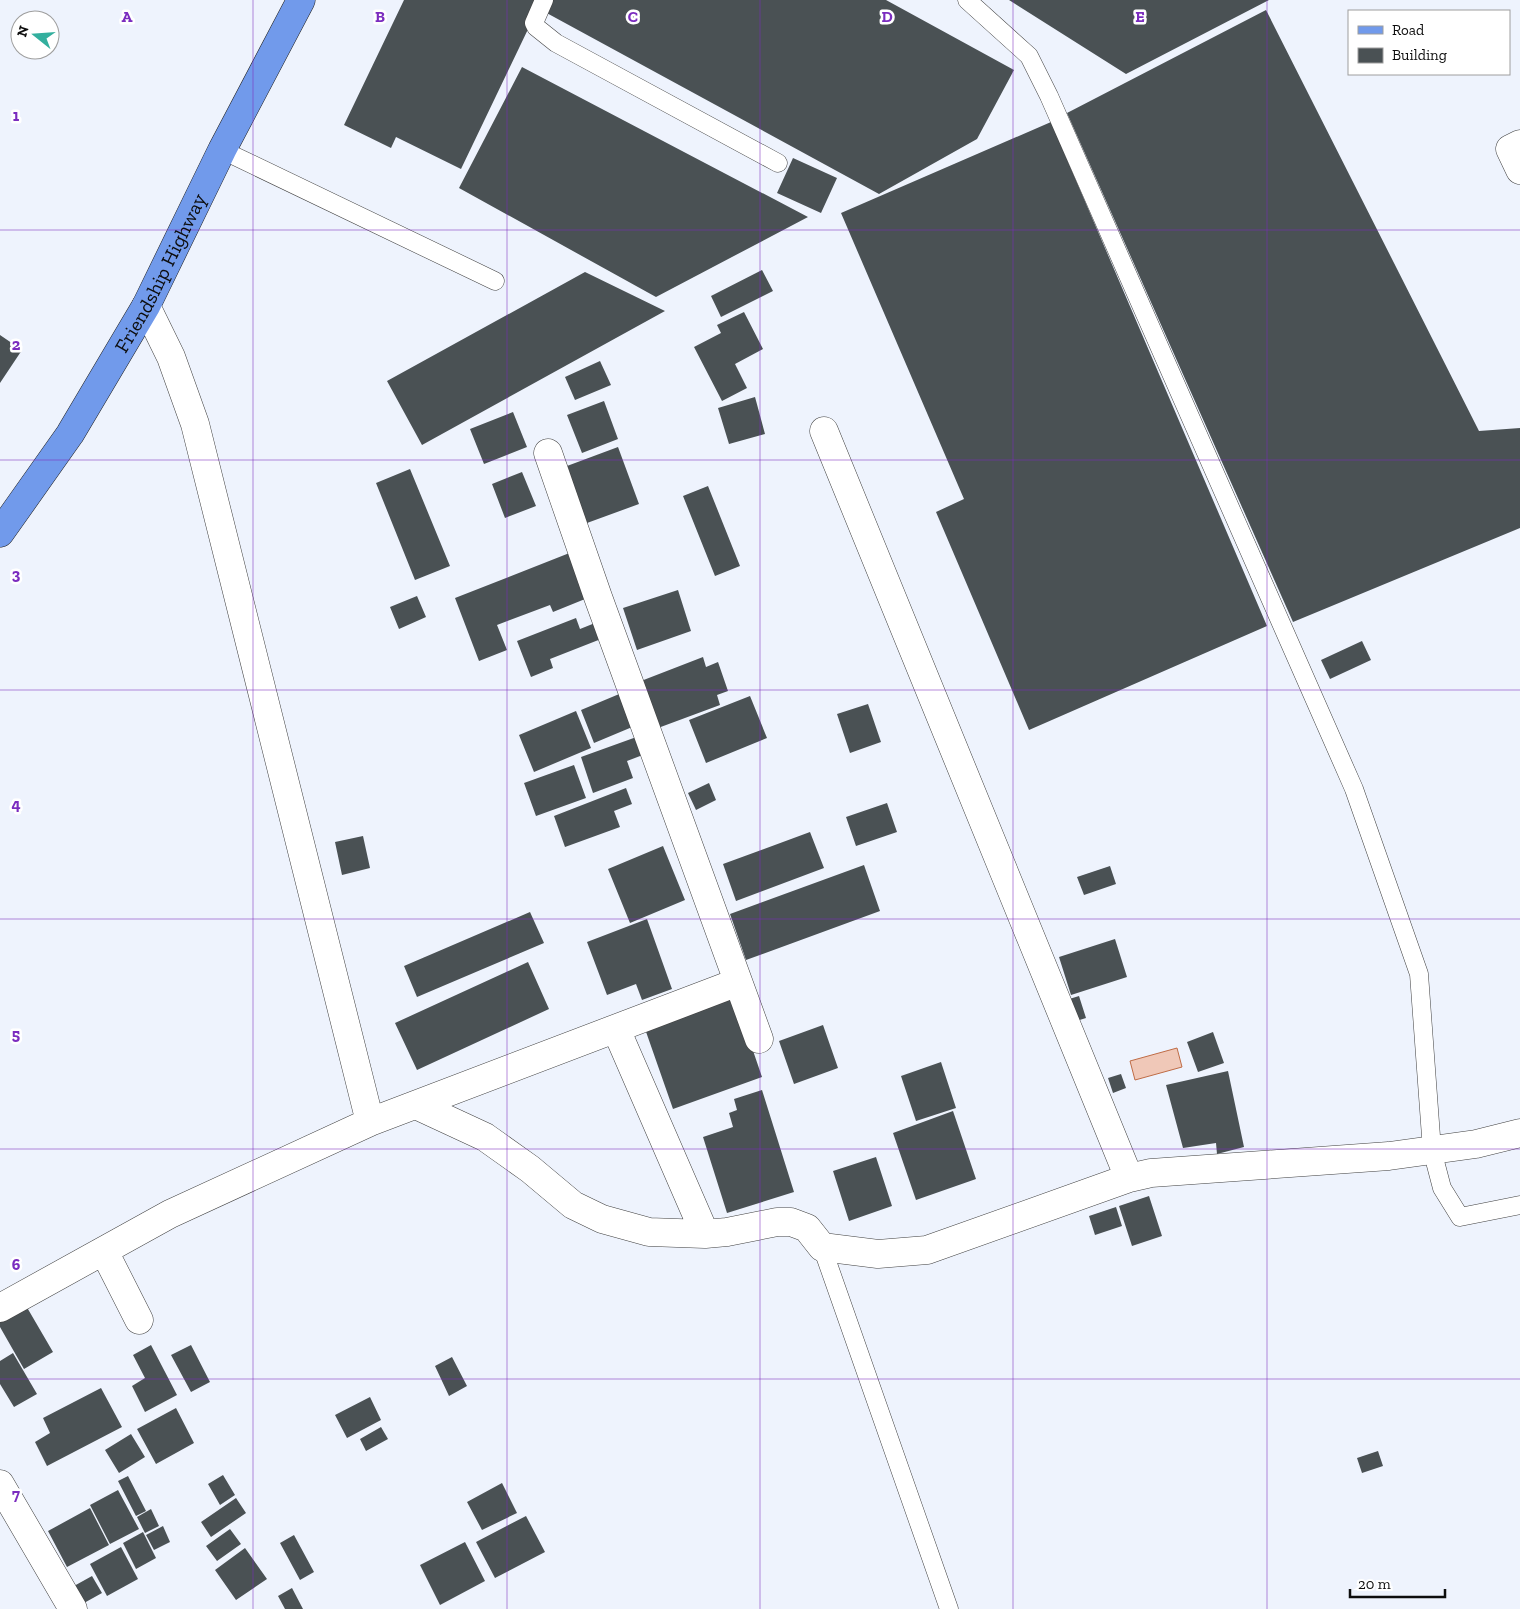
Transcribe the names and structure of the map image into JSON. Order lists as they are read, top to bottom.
{
  "streets": {
    "main road": ["Friendship Highway"]
  },
  "legend": ["Road", "Building"],
  "scale_bar": "20 m",
  "north": "left",
  "grid": {
    "columns": [
      "A",
      "B",
      "C",
      "D",
      "E"
    ],
    "rows": [
      "1",
      "2",
      "3",
      "4",
      "5",
      "6",
      "7"
    ]
  }
}
